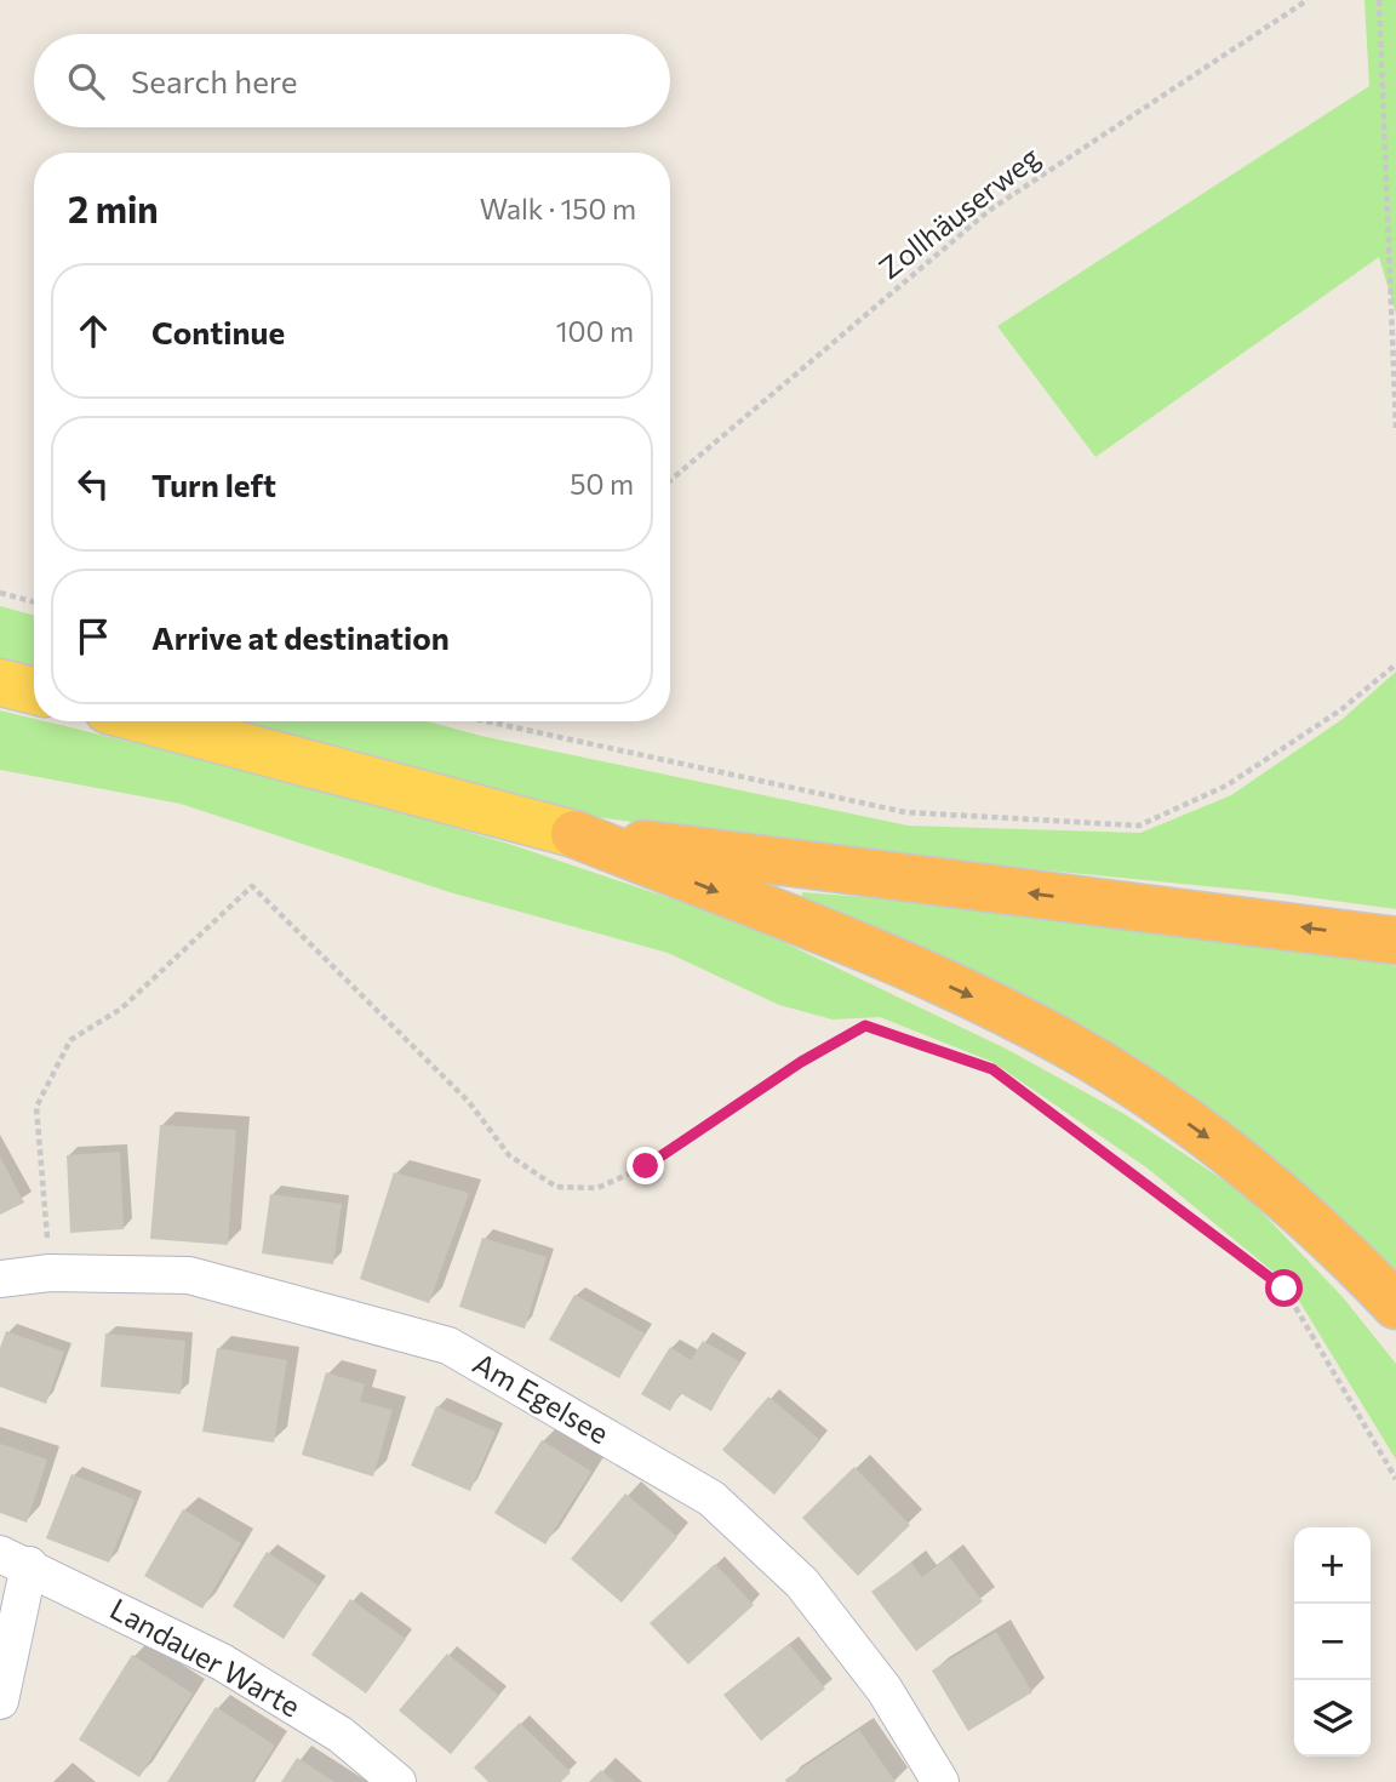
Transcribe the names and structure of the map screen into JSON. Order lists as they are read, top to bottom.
{
  "streets": {
    "street": ["Am Egelsee", "Landauer Warte"],
    "path": ["Zollhäuserweg"]
  },
  "page": {
    "search": "Search here",
    "heading": ["2 min", "Walk · 150 m"],
    "list": [
      ["Continue", "100 m"],
      ["Turn left", "50 m"],
      "Arrive at destination"
    ],
    "map_buttons": ["+", "−"]
  }
}
